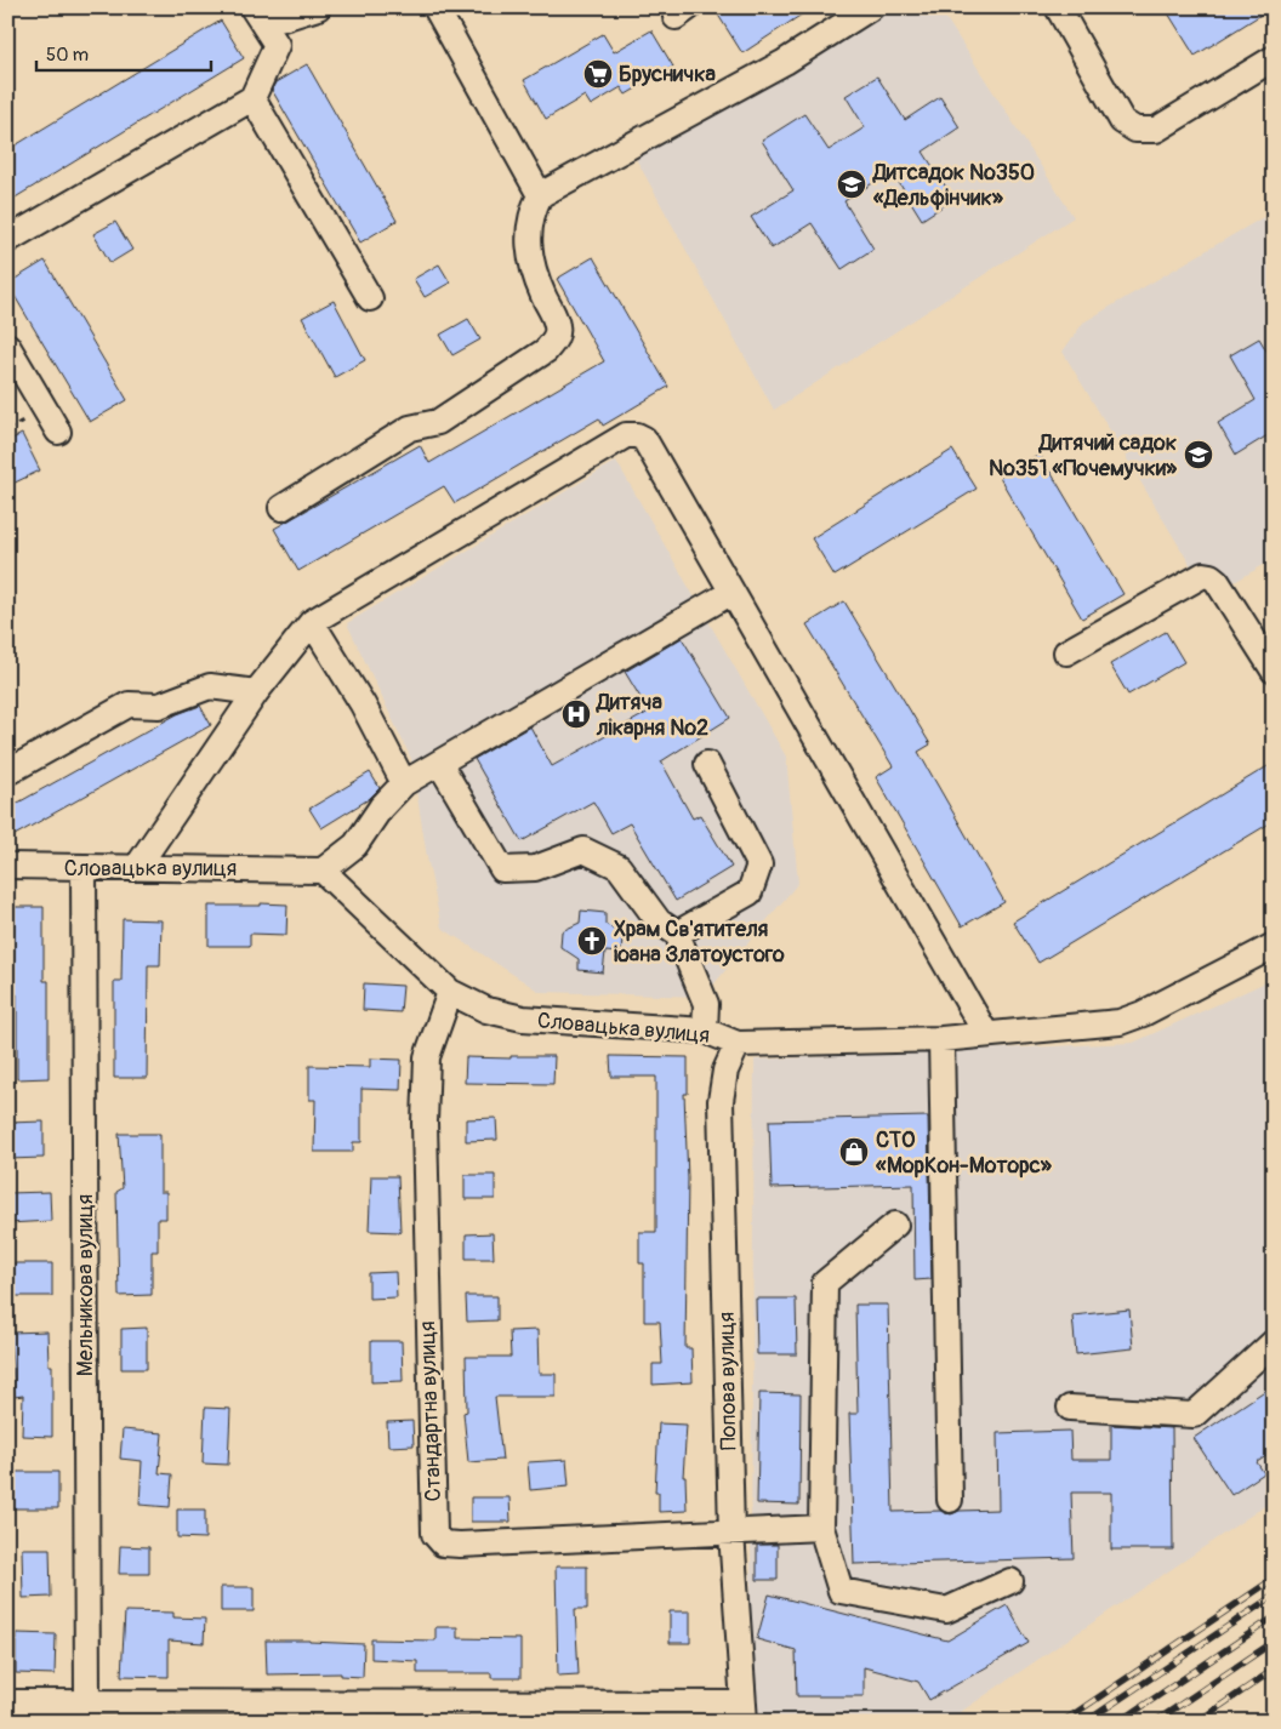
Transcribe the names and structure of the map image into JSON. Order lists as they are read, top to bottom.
{
  "streets": {
    "street": [
      "Словацька вулиця",
      "Мельникова вулиця",
      "Попова вулиця",
      "Стандартна вулиця"
    ]
  },
  "crossings": [
    ["Словацька вулиця", "Мельникова вулиця"],
    ["Словацька вулиця", "Попова вулиця"],
    ["Словацька вулиця", "Стандартна вулиця"],
    ["Попова вулиця", "Стандартна вулиця"]
  ],
  "places": {
    "supermarket": ["Брусничка"],
    "school or university": ["Дитсадок №350 «Дельфінчик»", "Дитячий садок №351 «Почемучки»"],
    "hospital": ["Дитяча лікарня №2"],
    "church": ["Храм Св'ятителя іоана Златоустого"],
    "shop": ["СТО «МорКон-Моторс»"]
  },
  "scale_bar": "50 m"
}
